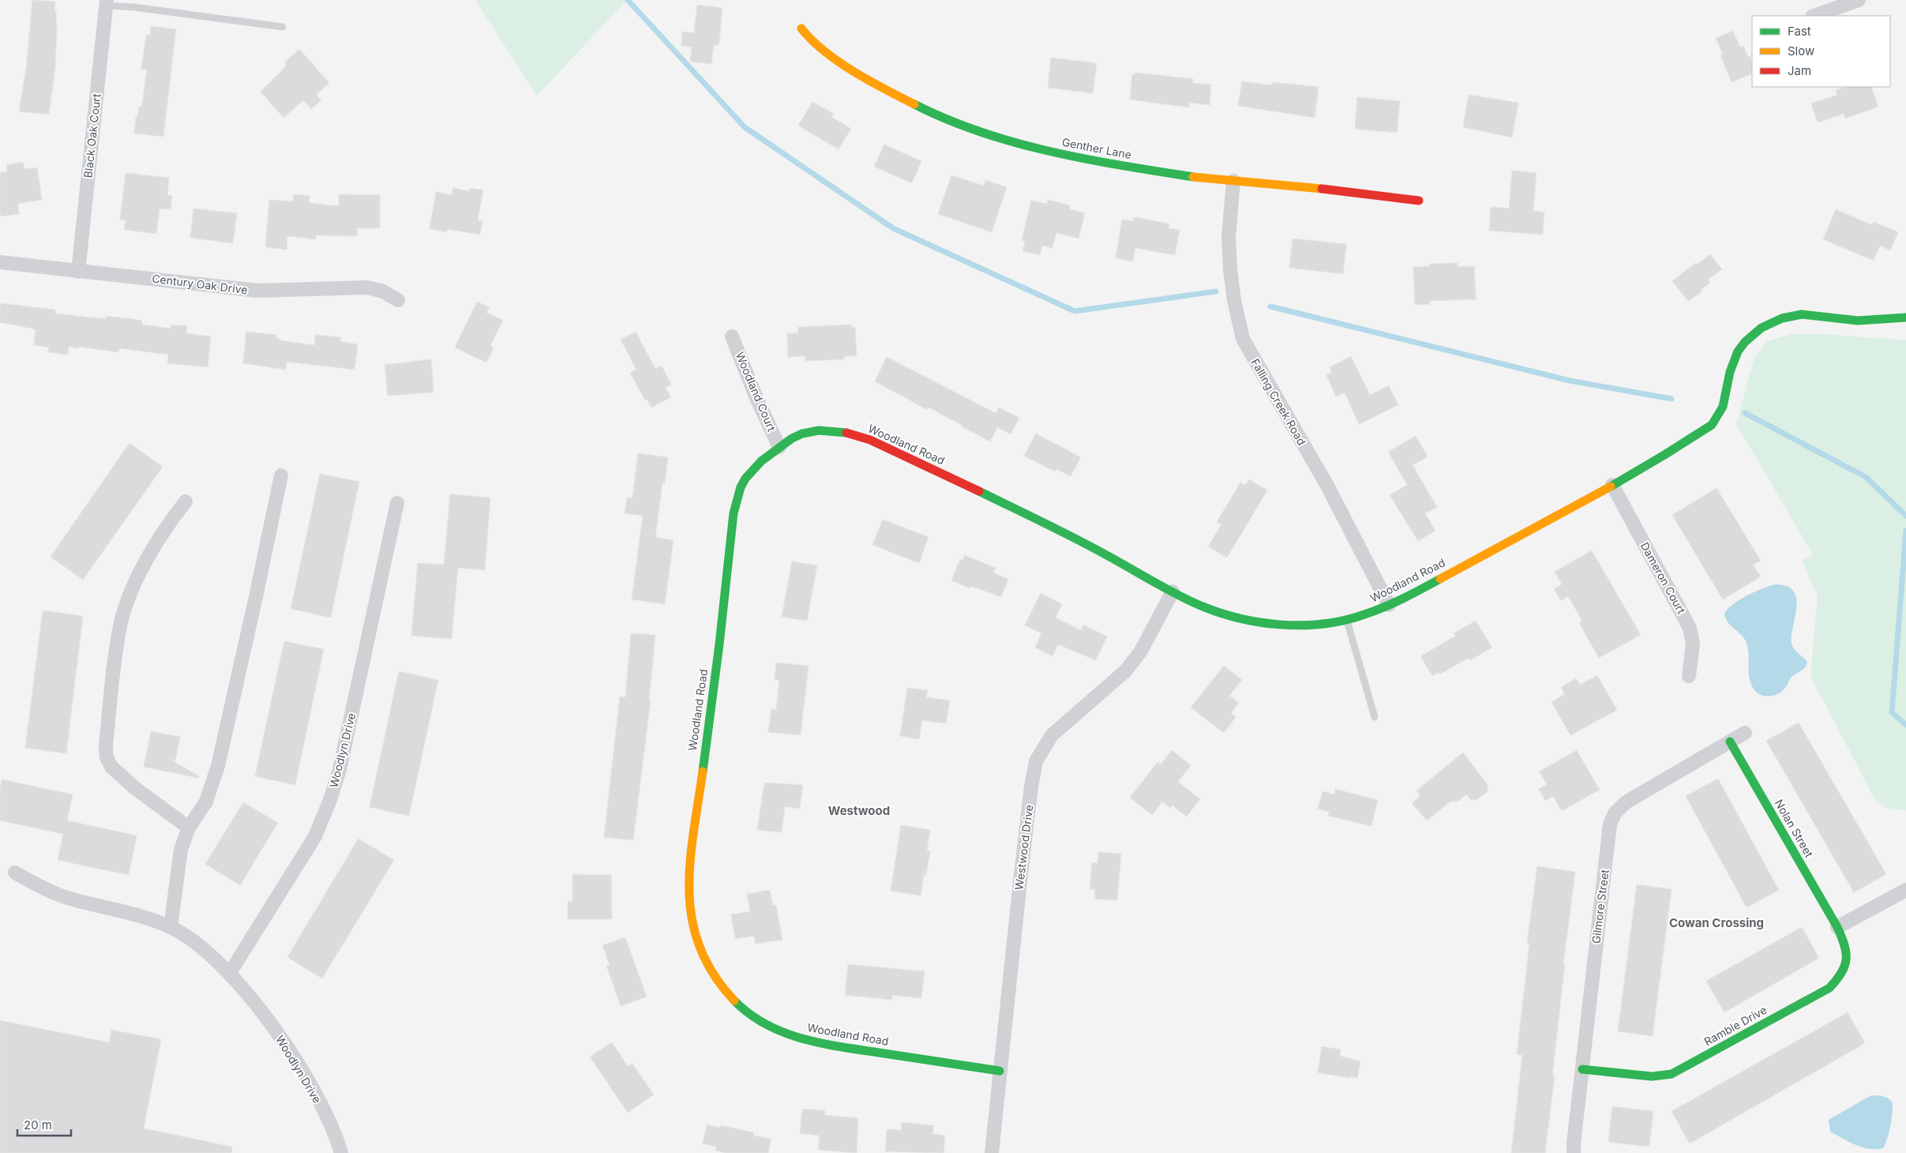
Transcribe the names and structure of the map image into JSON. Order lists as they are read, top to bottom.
{
  "streets": {
    "street": [
      "Black Oak Court",
      "Genther Lane",
      "Century Oak Drive",
      "Woodland Court",
      "Falling Creek Road",
      "Woodland Road",
      "Dameron Court",
      "Woodlyn Drive",
      "Nolan Street",
      "Westwood Drive",
      "Gilmore Street",
      "Ramble Drive"
    ]
  },
  "crossings": [
    ["Black Oak Court", "Century Oak Drive"],
    ["Genther Lane", "Falling Creek Road"],
    ["Woodland Court", "Woodland Road"],
    ["Falling Creek Road", "Woodland Road"],
    ["Woodland Road", "Dameron Court"],
    ["Woodland Road", "Westwood Drive"],
    ["Nolan Street", "Gilmore Street"],
    ["Nolan Street", "Ramble Drive"],
    ["Gilmore Street", "Ramble Drive"]
  ],
  "districts": ["Westwood", "Cowan Crossing"],
  "legend": ["Fast", "Slow", "Jam"],
  "scale_bar": "20 m"
}
